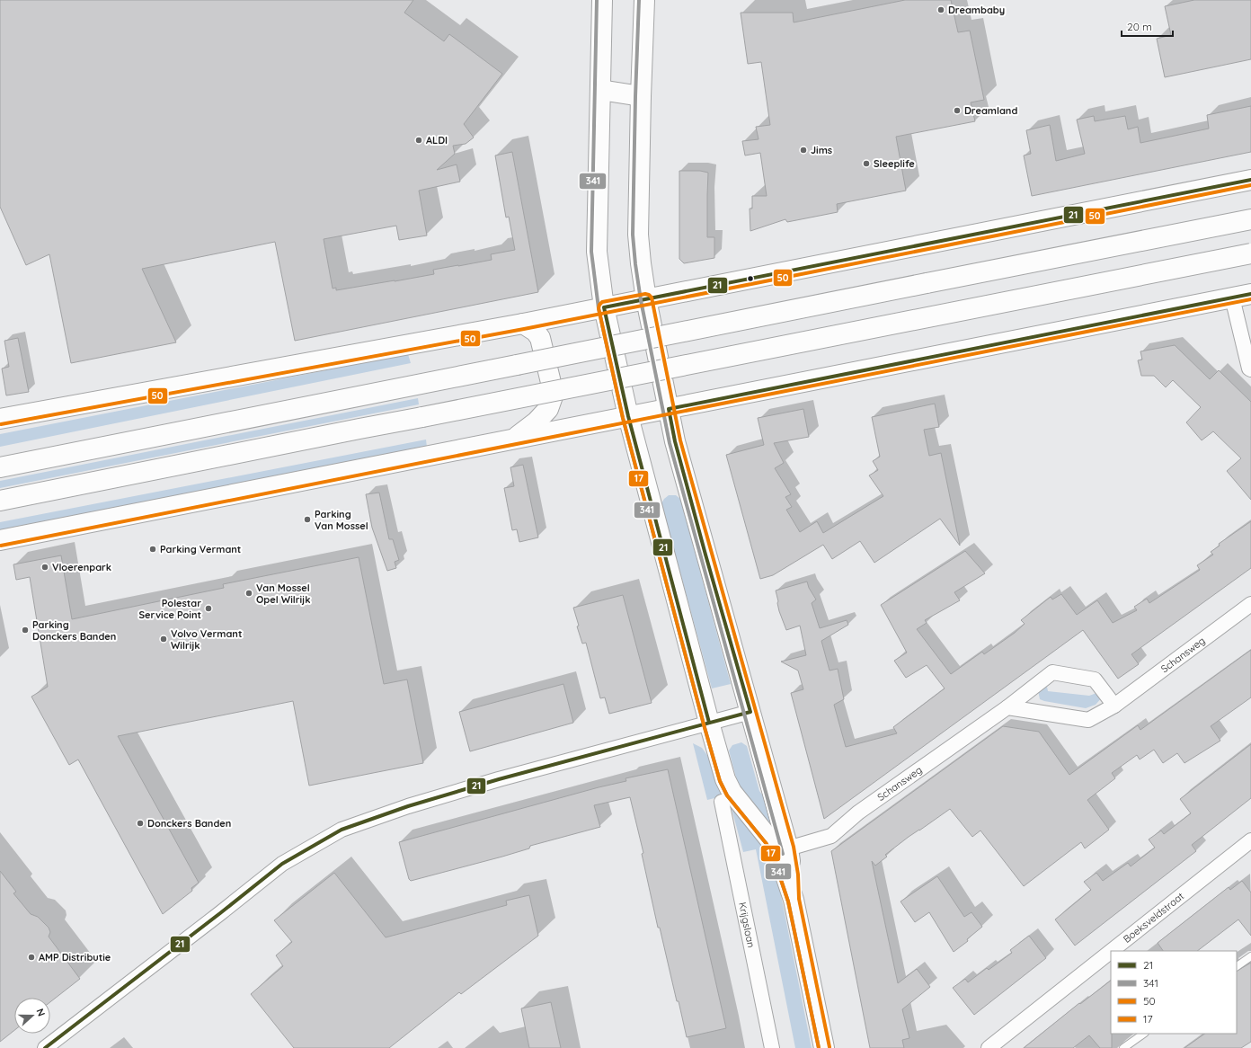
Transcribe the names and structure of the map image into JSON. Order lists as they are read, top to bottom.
{
  "streets": {
    "street": ["Schansweg", "Boeksveldstraat", "Krijgslaan"]
  },
  "places": [
    "Dreambaby",
    "Dreamland",
    "ALDI",
    "Jims",
    "Sleeplife",
    "Parking Van Mossel",
    "Parking Vermant",
    "Vloerenpark",
    "Van Mossel Opel Wilrijk",
    "Polestar Service Point",
    "Parking Donckers Banden",
    "Volvo Vermant Wilrijk",
    "Donckers Banden",
    "AMP Distributie"
  ],
  "lines": [
    "transit line 341",
    "transit line 21",
    "transit line 50",
    "transit line 17"
  ],
  "legend": [
    "21",
    "341",
    "50",
    "17"
  ],
  "scale_bar": "20 m",
  "north": "right"
}
